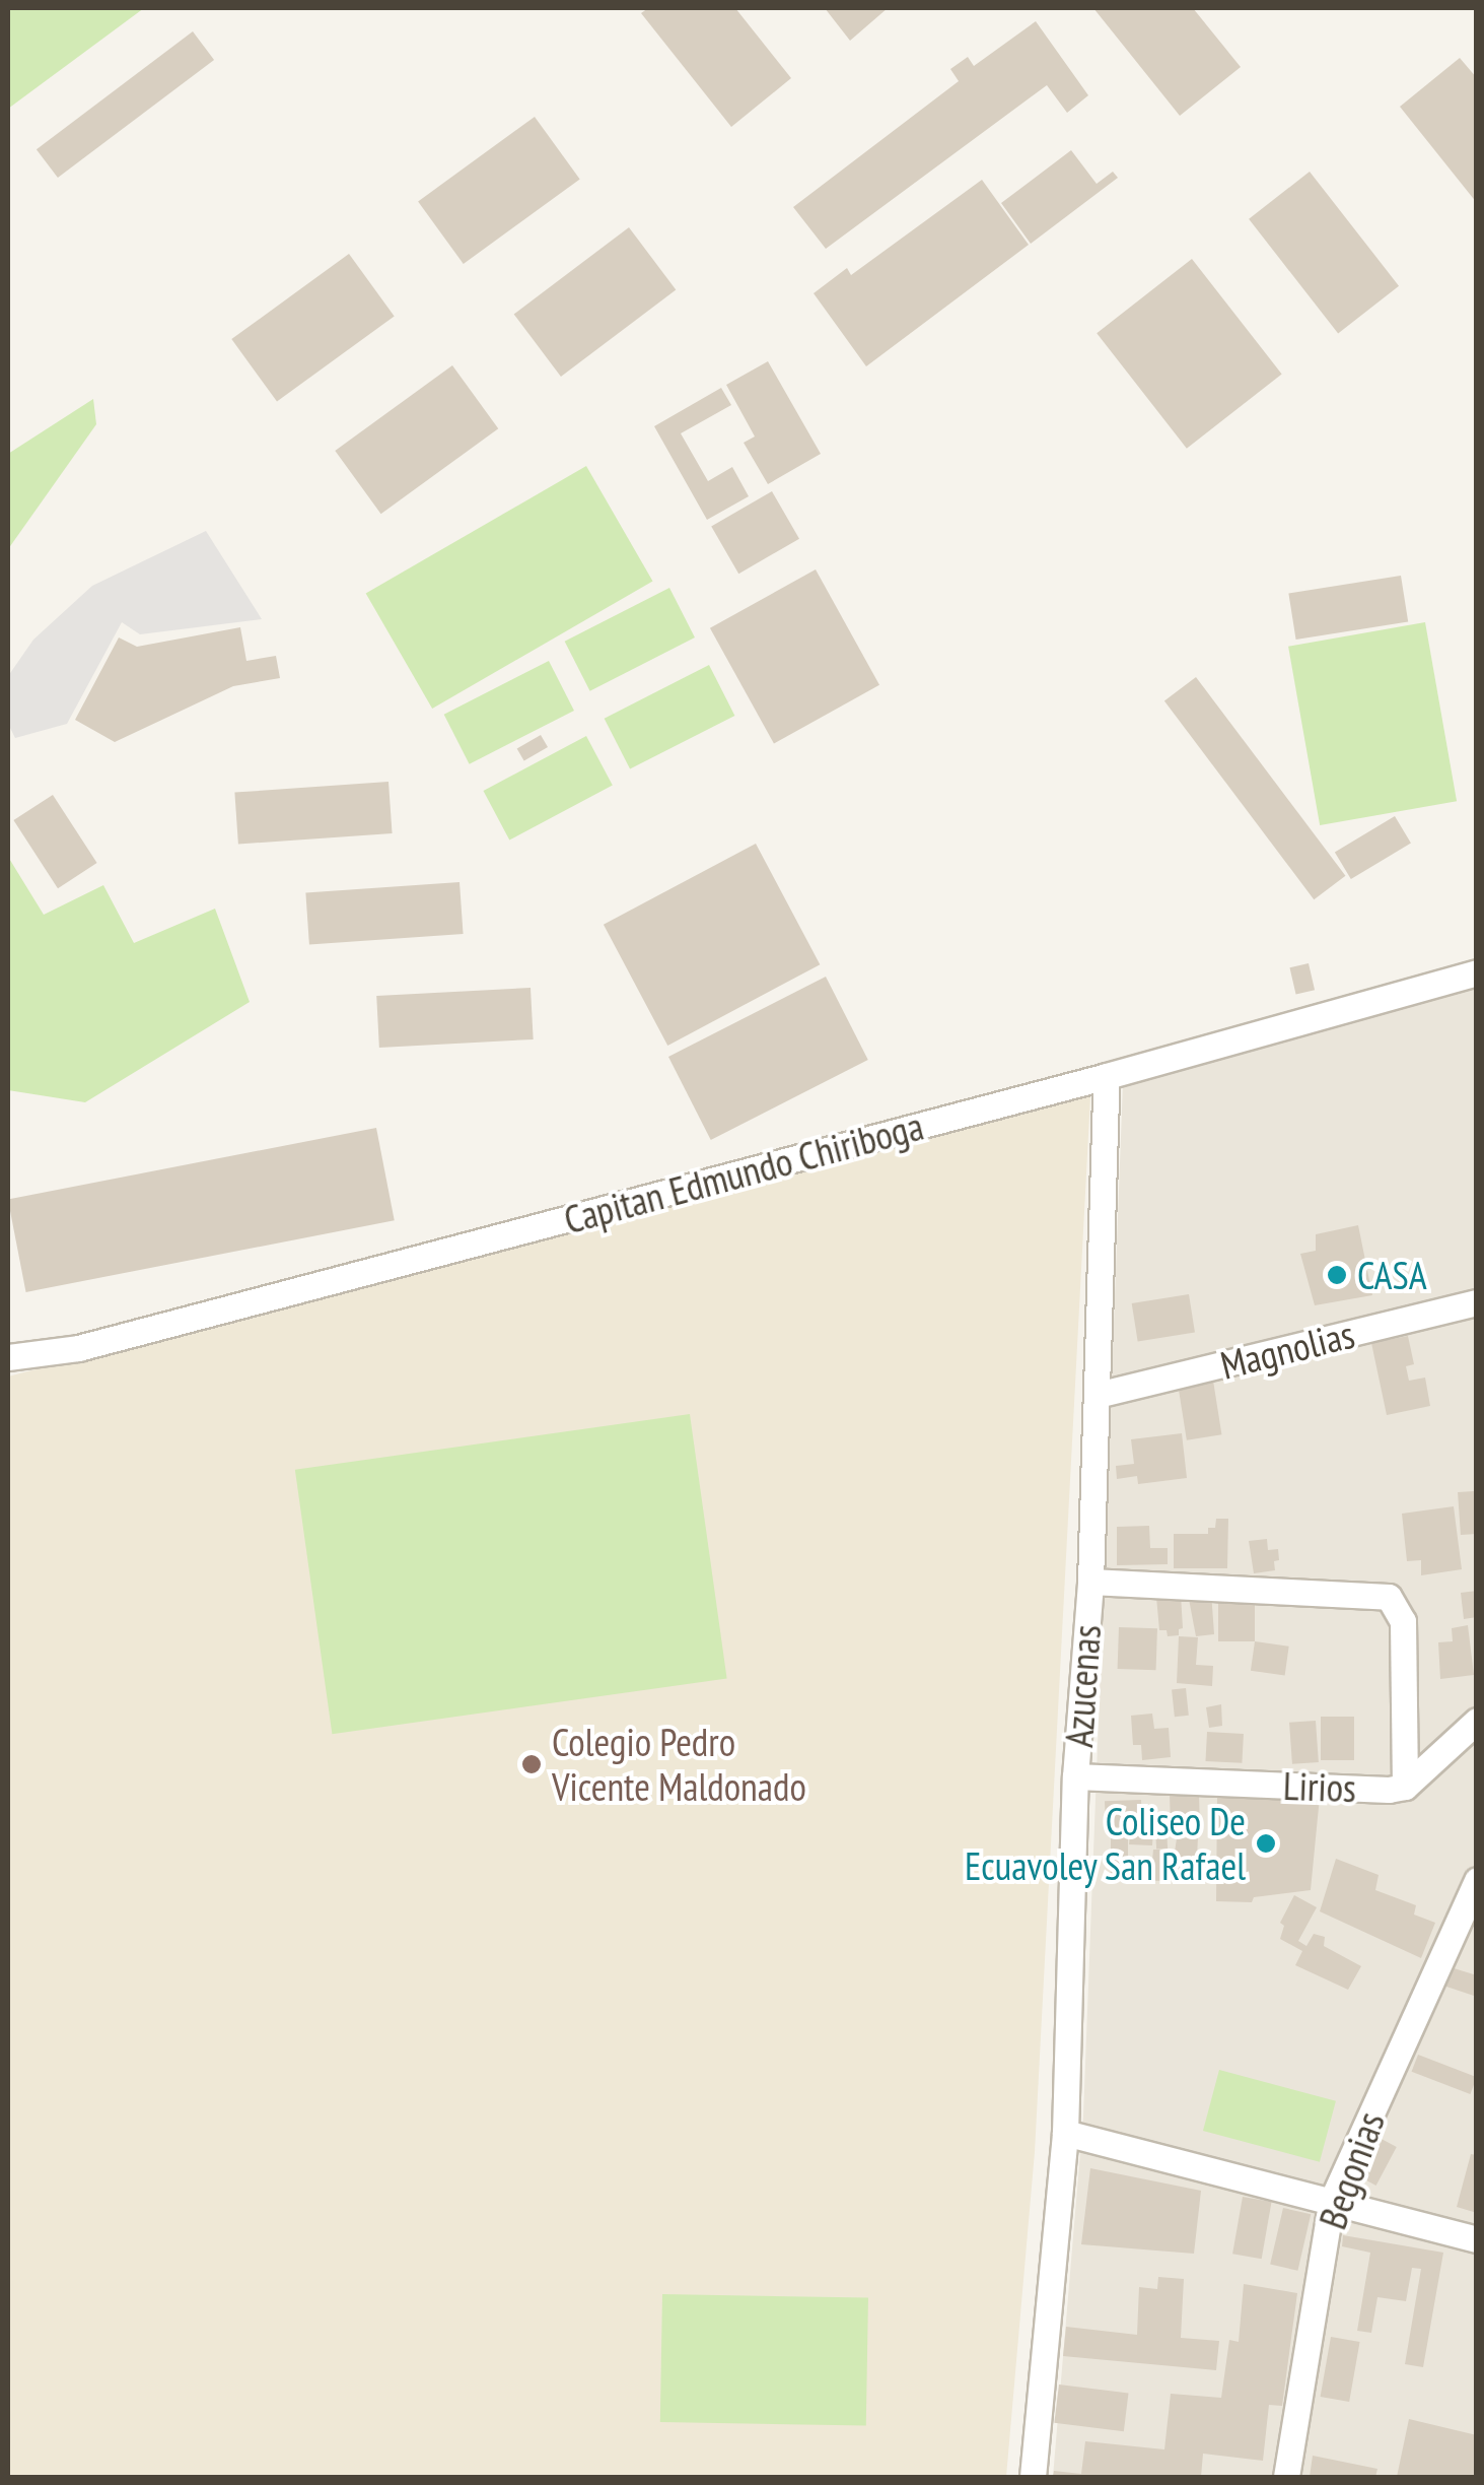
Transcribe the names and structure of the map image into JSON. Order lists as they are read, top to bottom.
{
  "streets": {
    "street": [
      "Capitan Edmundo Chiriboga",
      "Magnolias",
      "Azucenas",
      "Lirios",
      "Begonias"
    ]
  },
  "crossings": [
    ["Capitan Edmundo Chiriboga", "Azucenas"],
    ["Magnolias", "Azucenas"],
    ["Azucenas", "Lirios"]
  ],
  "places": ["CASA", "Colegio Pedro Vicente Maldonado", "Coliseo De Ecuavoley San Rafael"]
}
